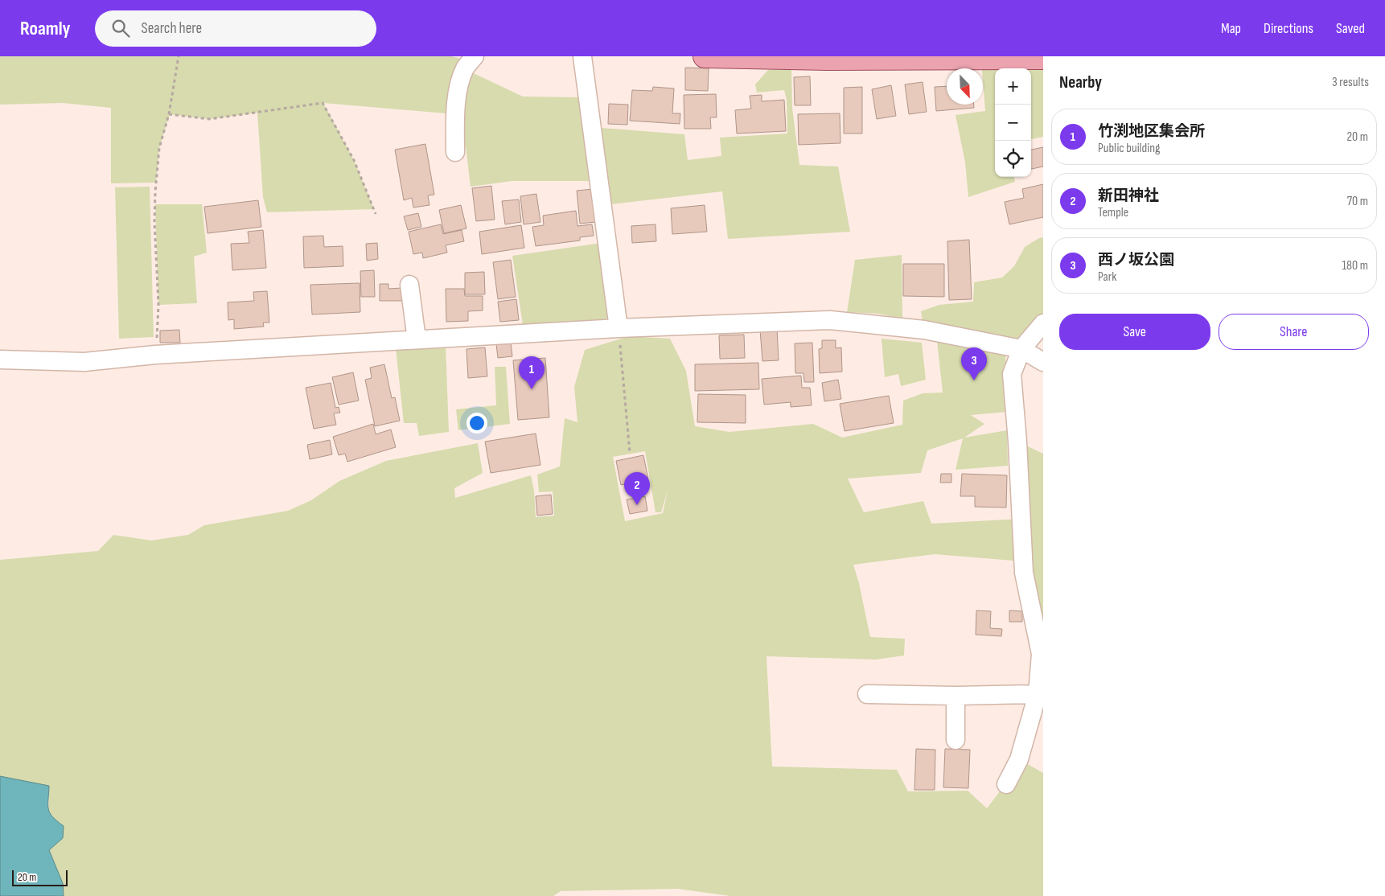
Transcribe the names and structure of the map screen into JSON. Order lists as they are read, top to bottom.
{
  "scale_bar": "20 m",
  "north": "bottom right",
  "page": {
    "header": "Roamly",
    "search": "Search here",
    "nav": ["Map", "Directions", "Saved"],
    "heading": ["Nearby", "3 results"],
    "map_buttons": ["+", "−"],
    "list": [
      {
        "mark": "1",
        "name": "竹渕地区集会所",
        "note": "Public building",
        "value": "20 m"
      },
      {
        "mark": "2",
        "name": "新田神社",
        "note": "Temple",
        "value": "70 m"
      },
      {
        "mark": "3",
        "name": "西ノ坂公園",
        "note": "Park",
        "value": "180 m"
      }
    ],
    "buttons": ["Save", "Share"],
    "pins": ["3", "1", "2"],
    "scale": "20 m"
  }
}
